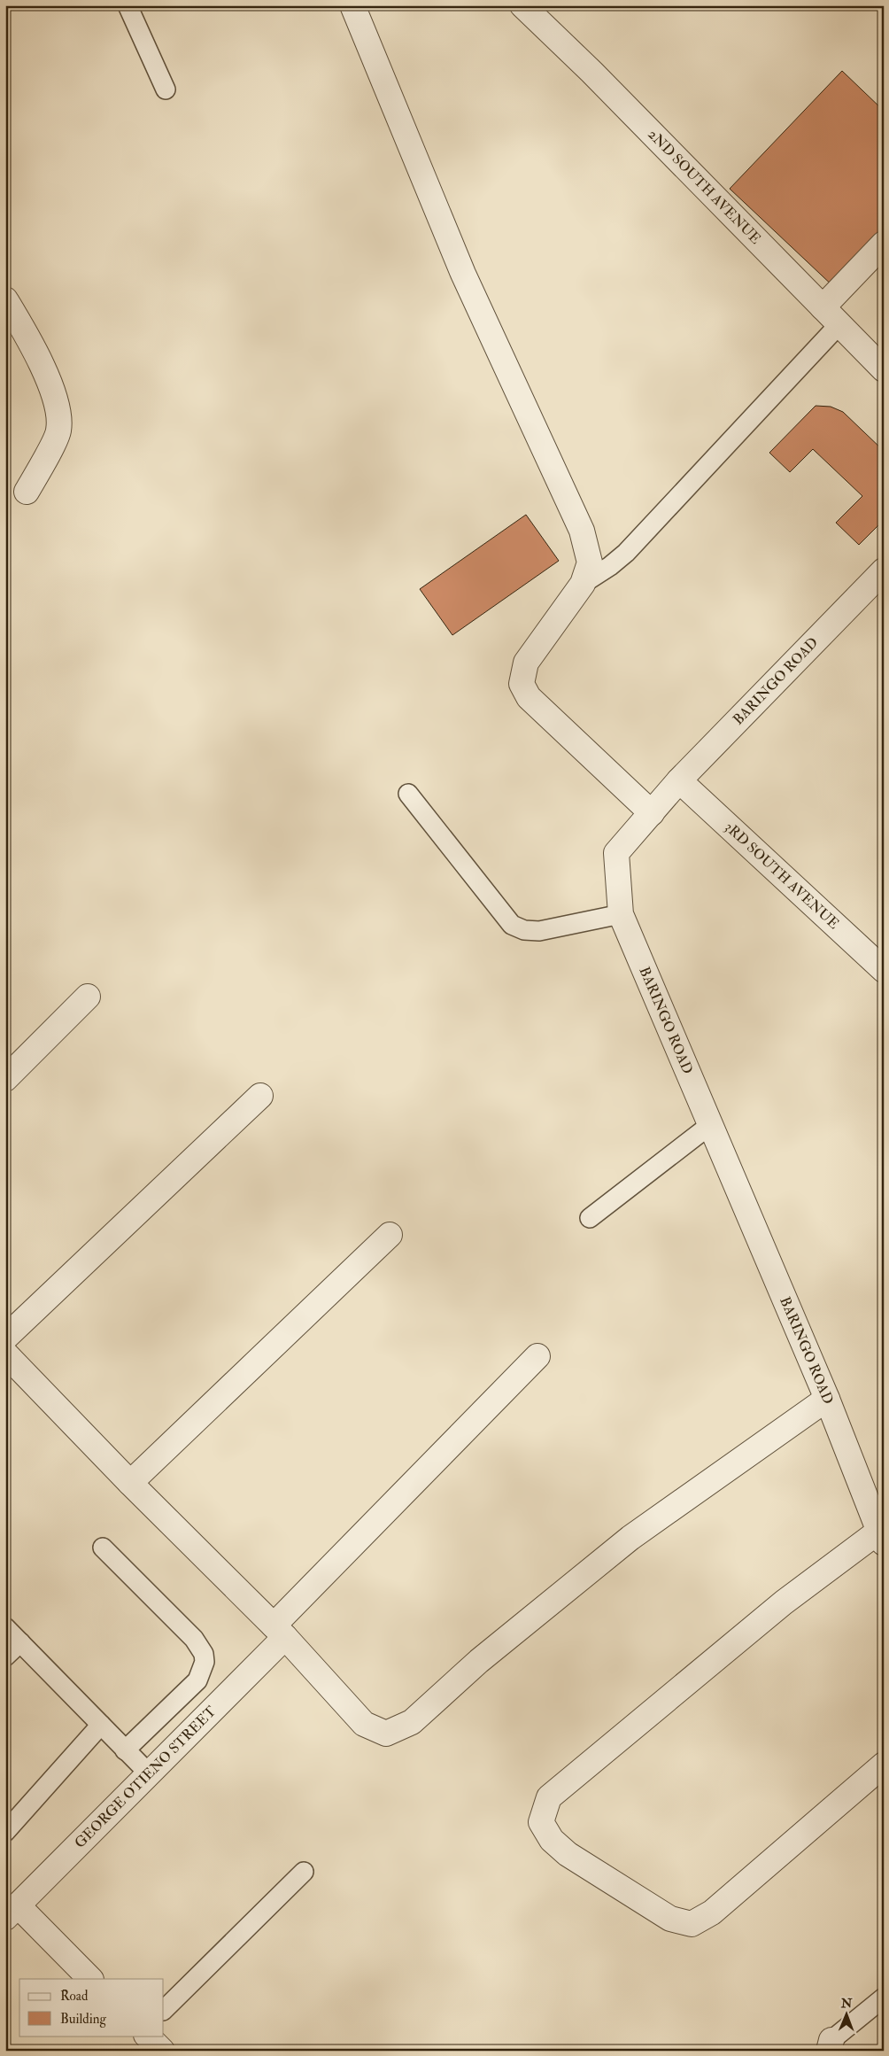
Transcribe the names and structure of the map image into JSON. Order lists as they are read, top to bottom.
{
  "streets": {
    "street": [
      "2ND SOUTH AVENUE",
      "BARINGO ROAD",
      "3RD SOUTH AVENUE",
      "GEORGE OTIENO STREET"
    ]
  },
  "crossings": [
    ["BARINGO ROAD", "3RD SOUTH AVENUE"]
  ],
  "legend": ["Road", "Building"],
  "north": "top"
}
